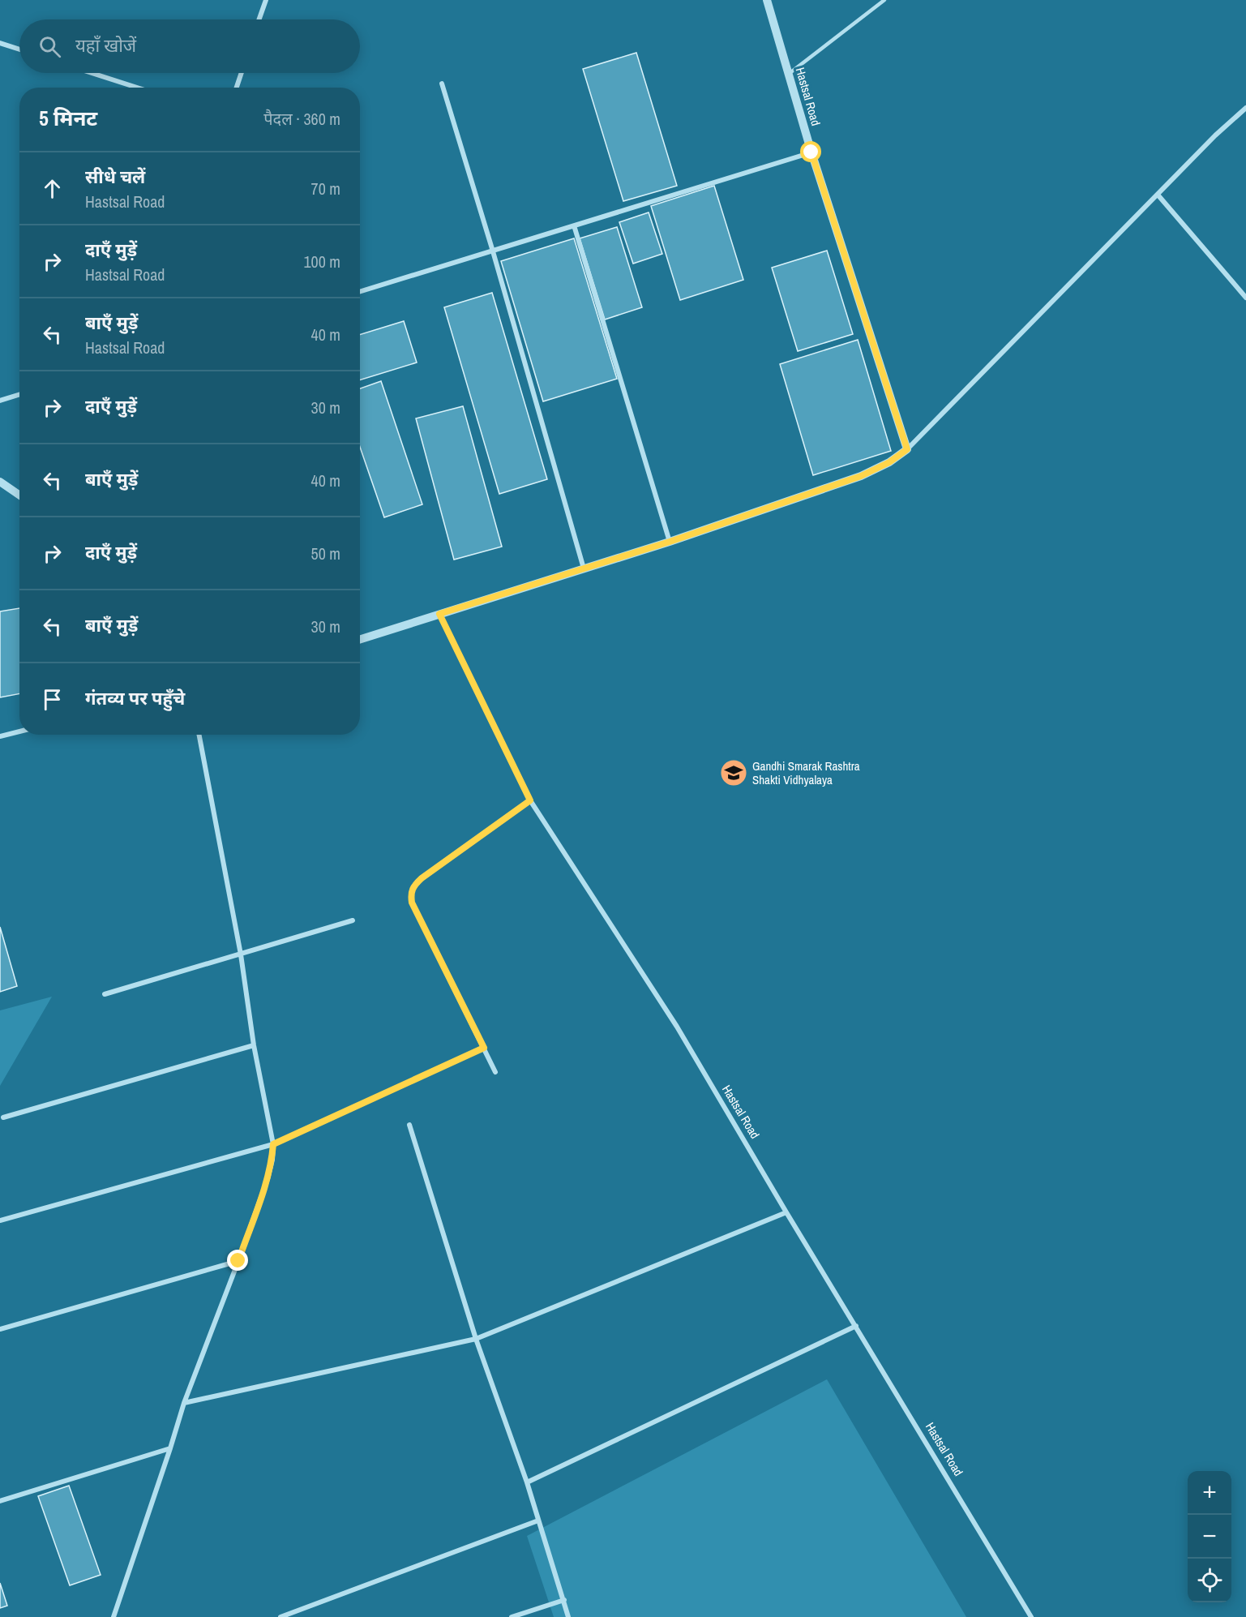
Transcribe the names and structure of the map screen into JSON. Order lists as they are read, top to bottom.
{
  "streets": {
    "street": ["Hastsal Road"]
  },
  "places": {
    "school or university": ["Gandhi Smarak Rashtra Shakti Vidhyalaya"]
  },
  "page": {
    "search": "यहाँ खोजें",
    "heading": ["5 मिनट", "पैदल · 360 m"],
    "list": [
      ["सीधे चलें", "Hastsal Road", "70 m"],
      ["दाएँ मुड़ें", "Hastsal Road", "100 m"],
      ["बाएँ मुड़ें", "Hastsal Road", "40 m"],
      ["दाएँ मुड़ें", "30 m"],
      ["बाएँ मुड़ें", "40 m"],
      ["दाएँ मुड़ें", "50 m"],
      ["बाएँ मुड़ें", "30 m"],
      "गंतव्य पर पहुँचे"
    ],
    "map_buttons": ["+", "−"]
  }
}
